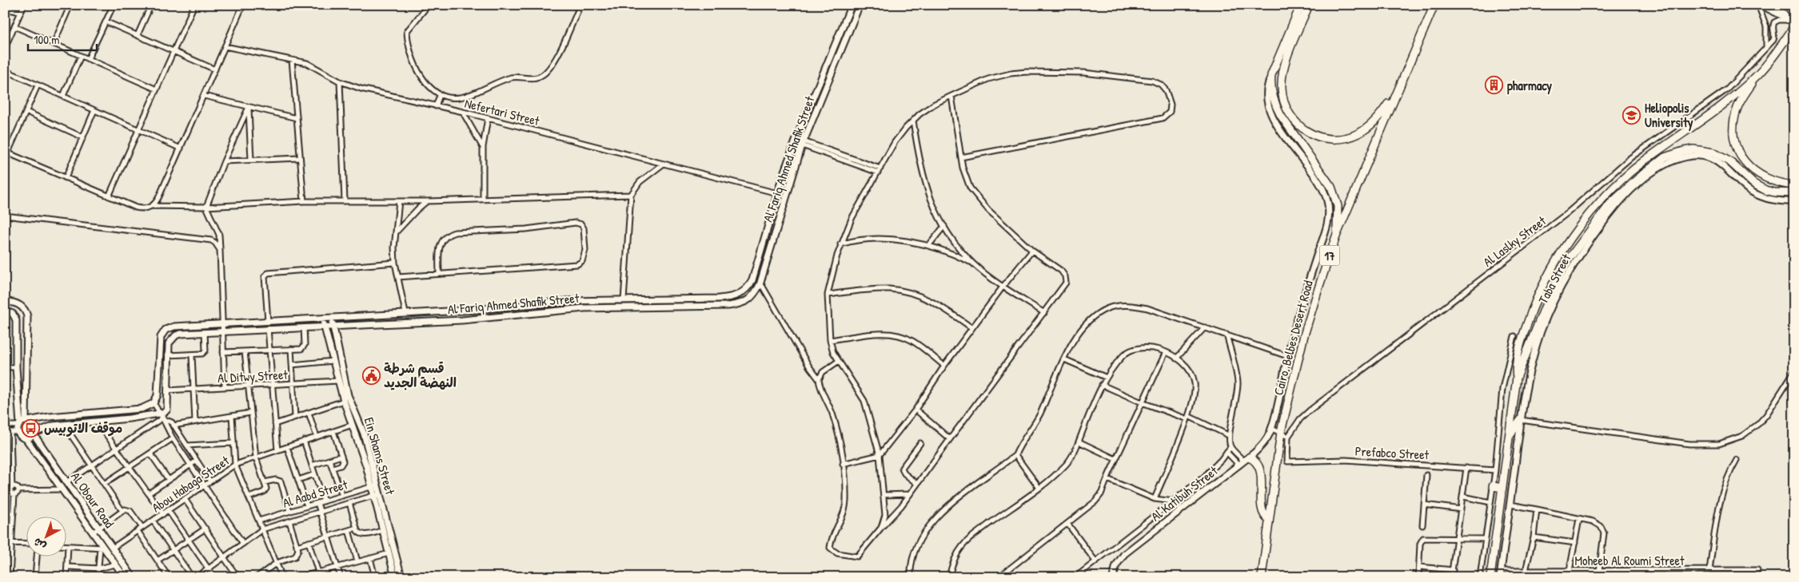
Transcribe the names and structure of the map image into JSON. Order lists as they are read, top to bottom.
{
  "streets": {
    "highway": ["17", "Cairo, Belbes Desert Road"],
    "street": [
      "Nefertari Street",
      "Al Fariq Ahmed Shafik Street",
      "Al Laslky Street",
      "Taba Street",
      "Al Ditwy Street",
      "Prefabco Street",
      "Ein Shams Street",
      "Abou Habaga Street",
      "Al Aabd Street",
      "Al Katibuh Street",
      "Al Obour Road",
      "Moheeb Al Roumi Street"
    ]
  },
  "crossings": [
    ["Nefertari Street", "Al Fariq Ahmed Shafik Street"],
    ["Al Fariq Ahmed Shafik Street", "Al Ditwy Street"],
    ["Al Fariq Ahmed Shafik Street", "Ein Shams Street"],
    ["Al Laslky Street", "Prefabco Street"],
    ["Taba Street", "Moheeb Al Roumi Street"],
    ["Al Ditwy Street", "Ein Shams Street"],
    ["Ein Shams Street", "Abou Habaga Street"],
    ["Ein Shams Street", "Al Aabd Street"],
    ["Abou Habaga Street", "Al Obour Road"]
  ],
  "places": {
    "building": ["pharmacy"],
    "school or university": ["Heliopolis University"],
    "public building": ["قسم شرطة النهضة الجديد"],
    "bus stop": ["موقف الاتوبيس"]
  },
  "scale_bar": "100 m",
  "north": "bottom left"
}
